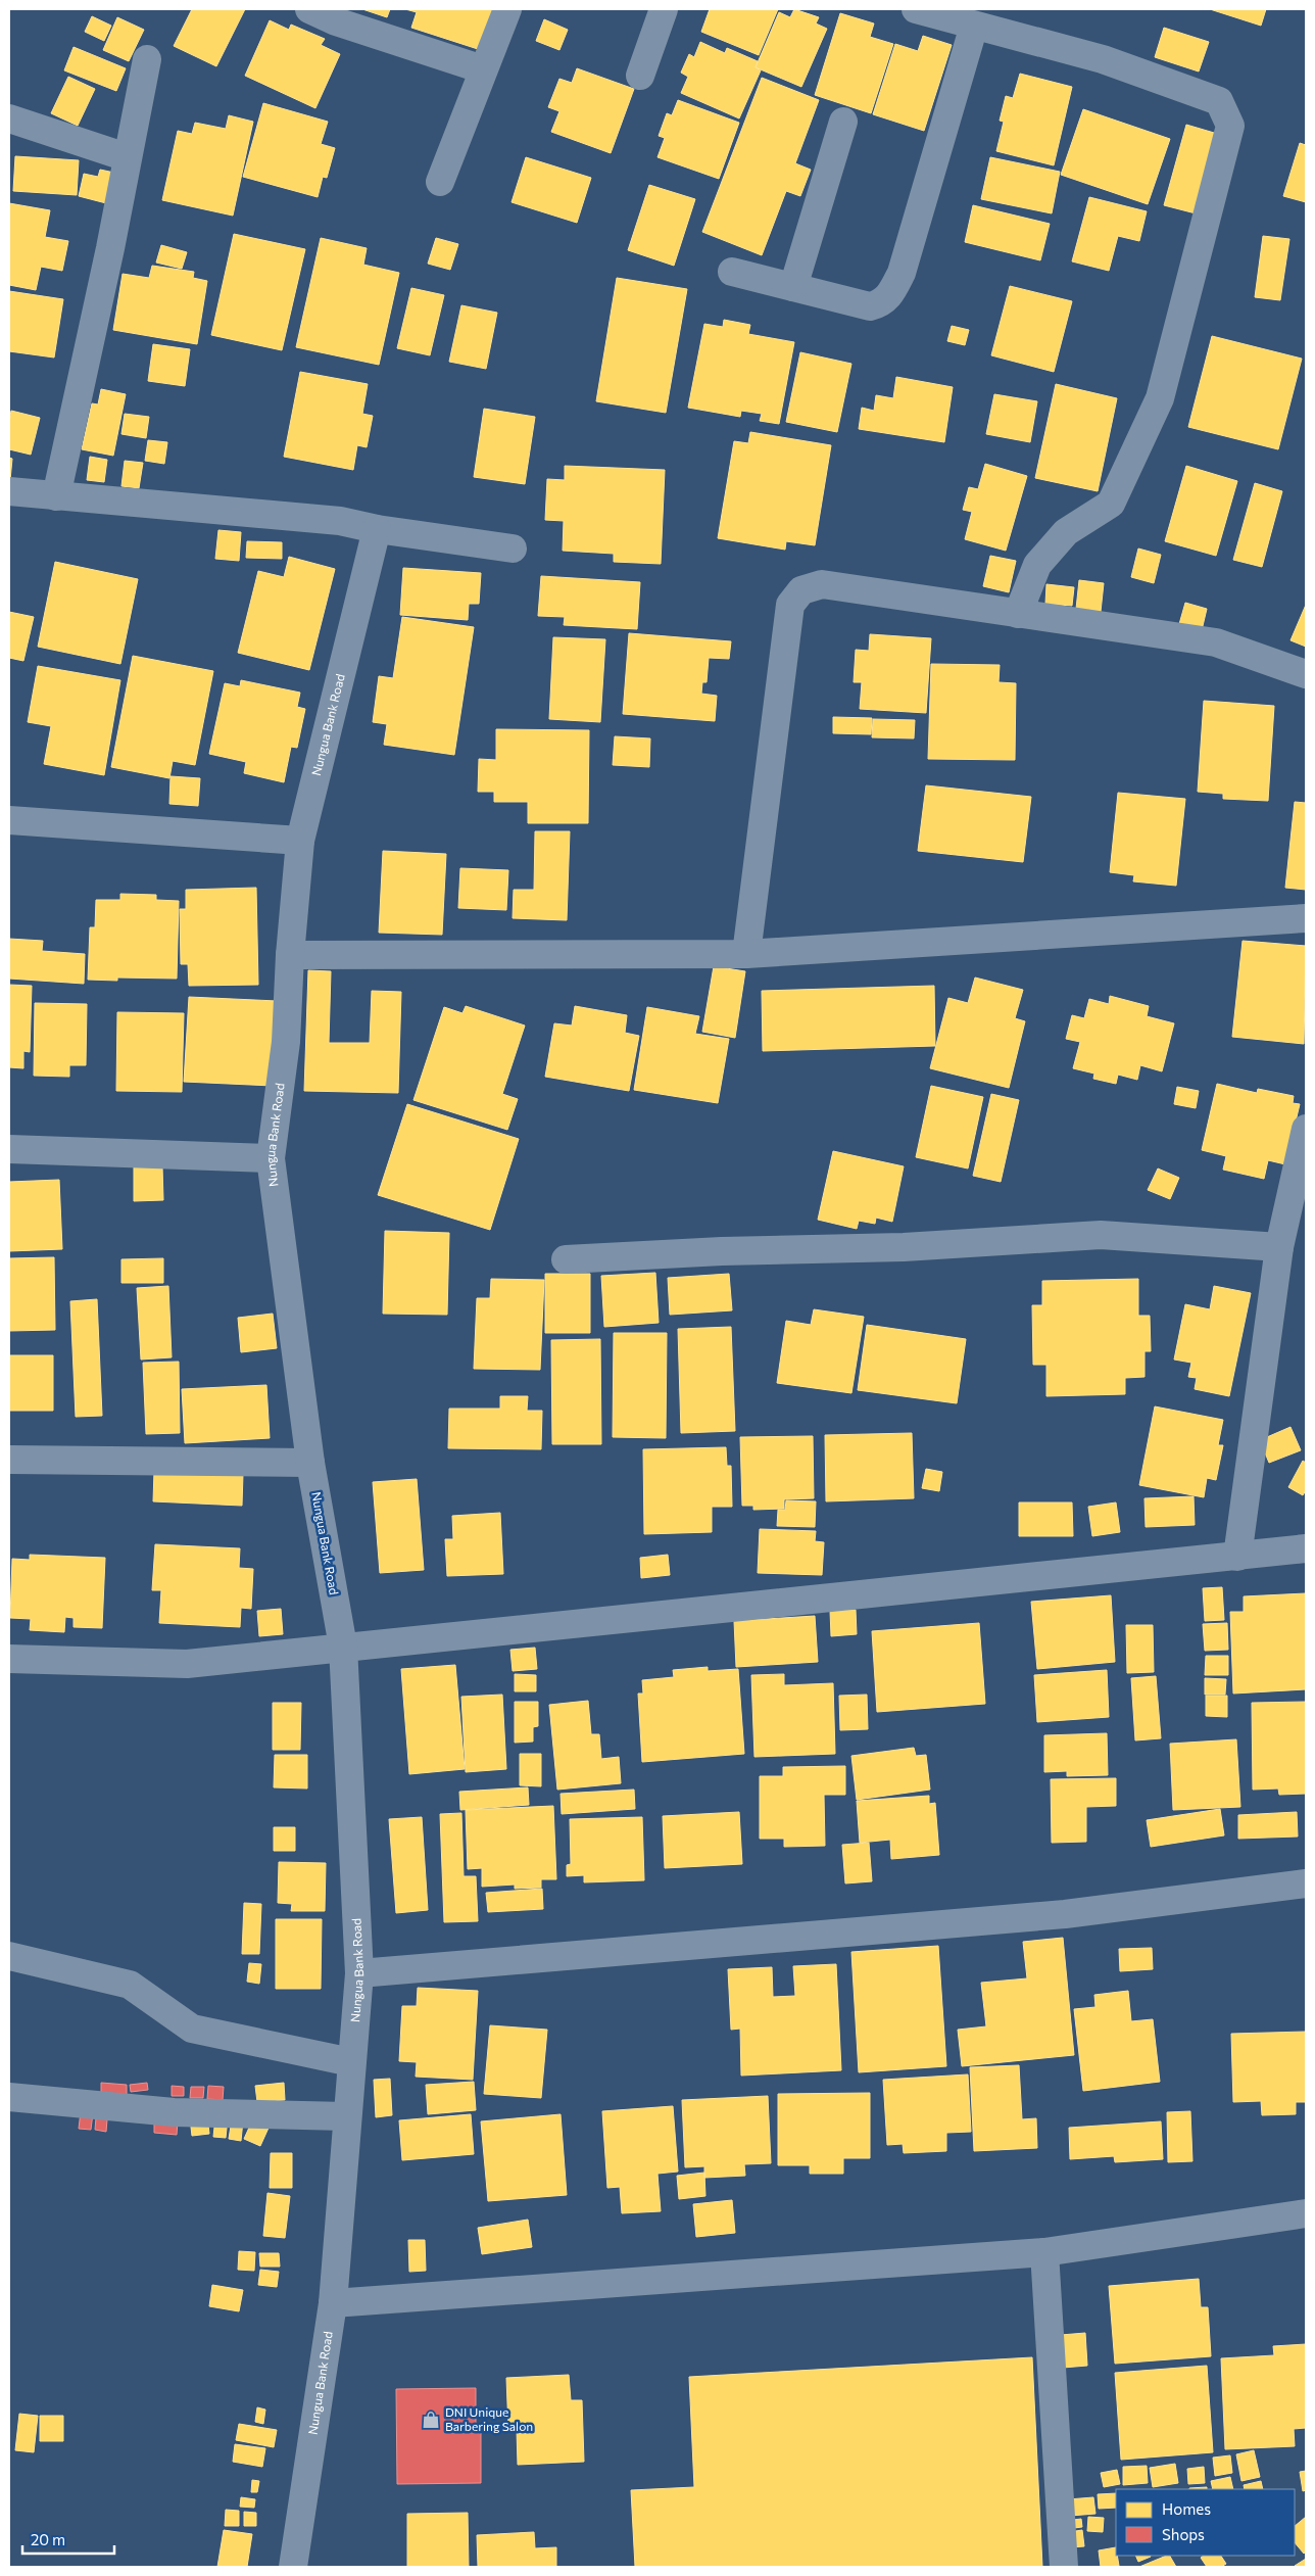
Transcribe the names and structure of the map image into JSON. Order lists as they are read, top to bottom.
{
  "streets": {
    "street": ["Nungua Bank Road"]
  },
  "places": {
    "shop": ["DNI Unique Barbering Salon"]
  },
  "legend": ["Homes", "Shops"],
  "scale_bar": "20 m"
}
